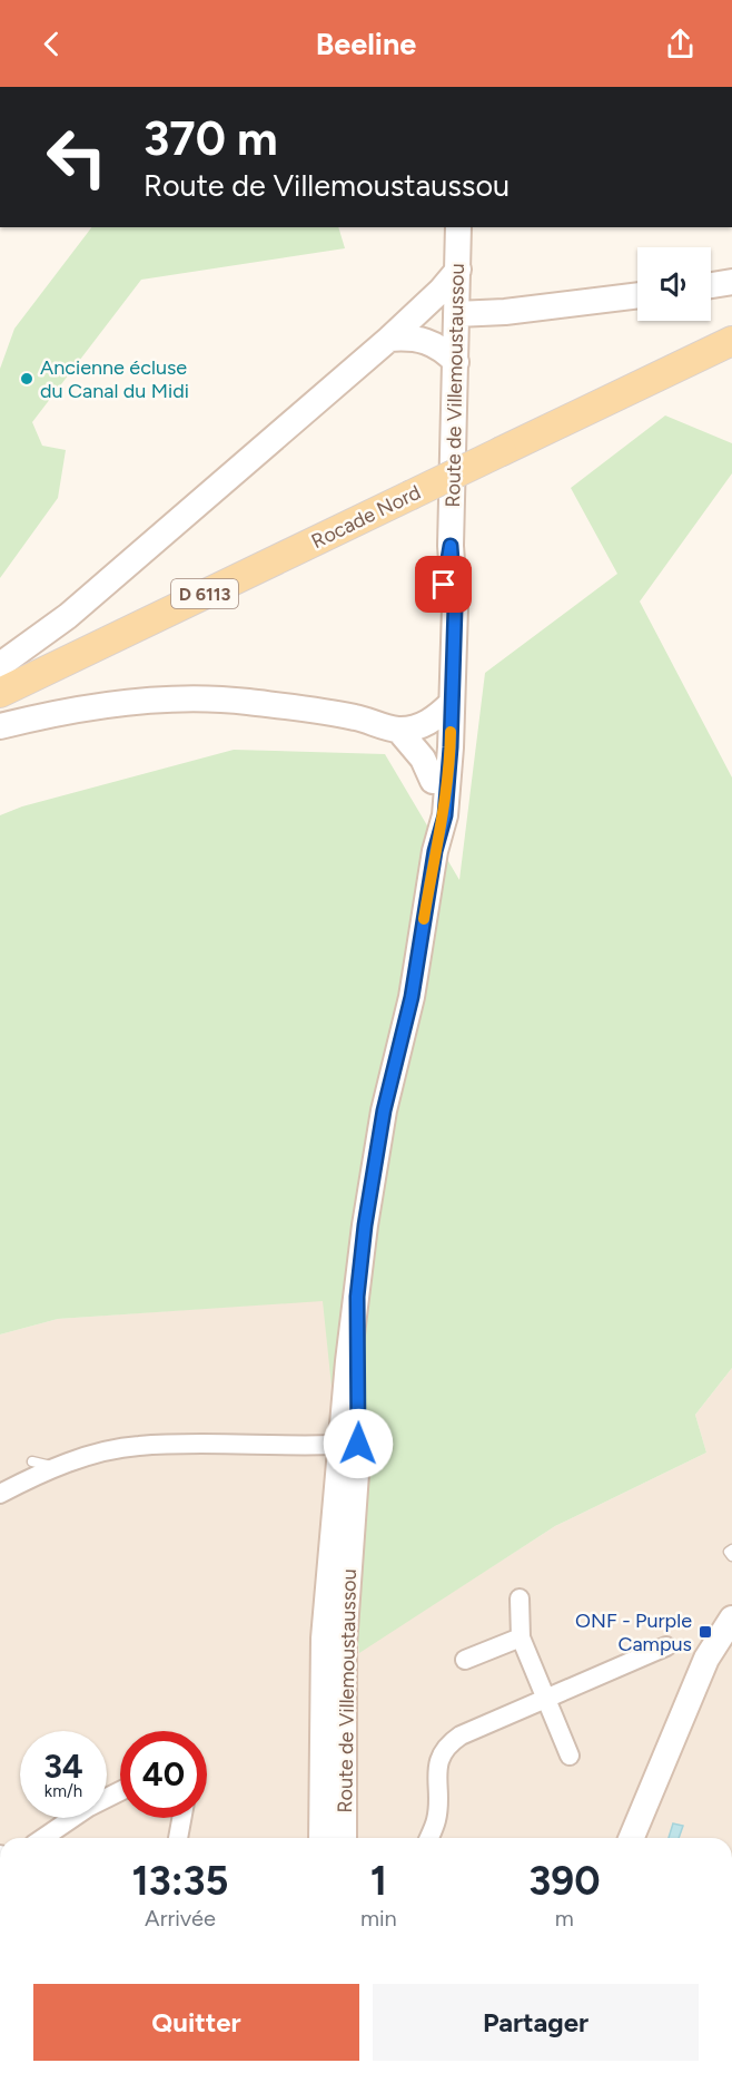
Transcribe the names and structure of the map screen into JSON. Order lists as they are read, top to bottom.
{
  "streets": {
    "main road": ["Rocade Nord", "D 6113"],
    "street": ["Route de Villemoustaussou"]
  },
  "places": {
    "other": ["Ancienne écluse du Canal du Midi"],
    "transit": ["ONF - Purple Campus"]
  },
  "page": {
    "header": "Beeline",
    "turn": ["370 m", "Route de Villemoustaussou"],
    "speed": "34 km/h",
    "limit": "40",
    "eta": [
      "13:35",
      "Arrivée",
      "1",
      "min",
      "390",
      "m"
    ],
    "buttons": ["Quitter", "Partager"]
  }
}
